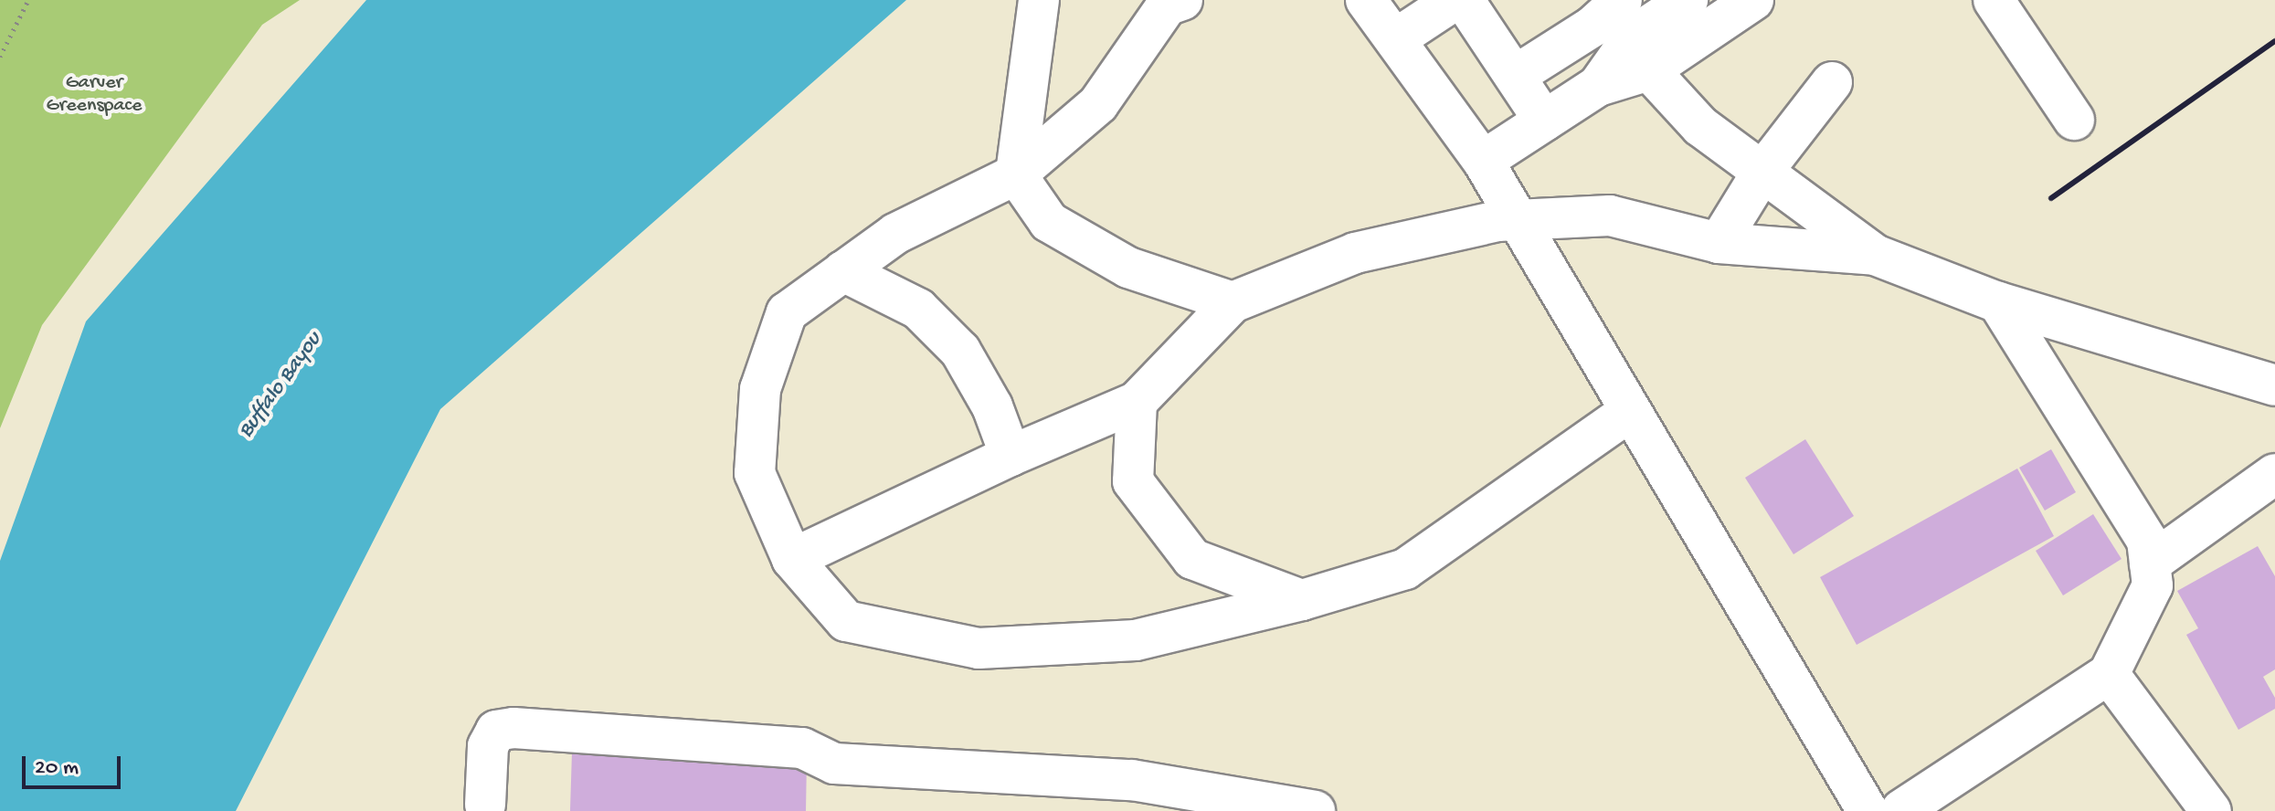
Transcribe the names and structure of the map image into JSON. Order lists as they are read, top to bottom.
{
  "water": ["Buffalo Bayou"],
  "parks": ["Garver Greenspace"],
  "scale_bar": "20 m"
}
